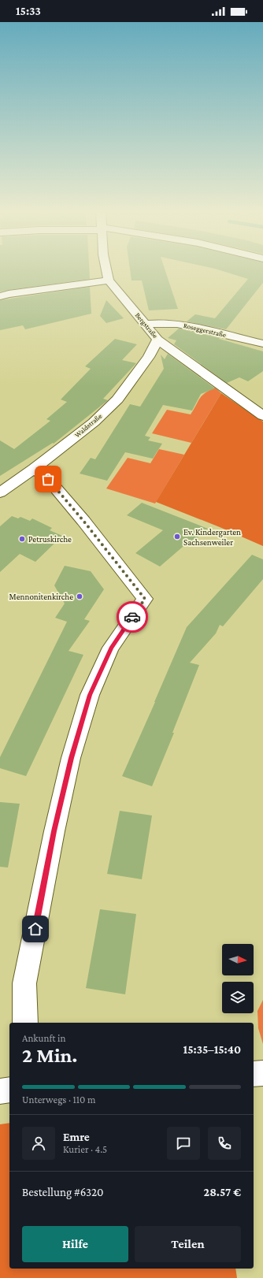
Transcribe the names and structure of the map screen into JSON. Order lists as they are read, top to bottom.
{
  "streets": {
    "street": ["Bergstraße", "Roseggerstraße", "Waldstraße"]
  },
  "crossings": [
    ["Bergstraße", "Roseggerstraße"],
    ["Bergstraße", "Waldstraße"]
  ],
  "places": ["Ev. Kindergarten Sachsenweiler", "Petruskirche", "Mennonitenkirche"],
  "north": "right",
  "page": {
    "status": "15:33",
    "heading": ["2 Min.", "Ankunft in", "15:35–15:40"],
    "panel": [
      "Emre",
      "Kurier · 4.5",
      "Bestellung #6320",
      "28.57 €"
    ],
    "bar": "Unterwegs · 110 m",
    "buttons": ["Hilfe", "Teilen"]
  }
}
